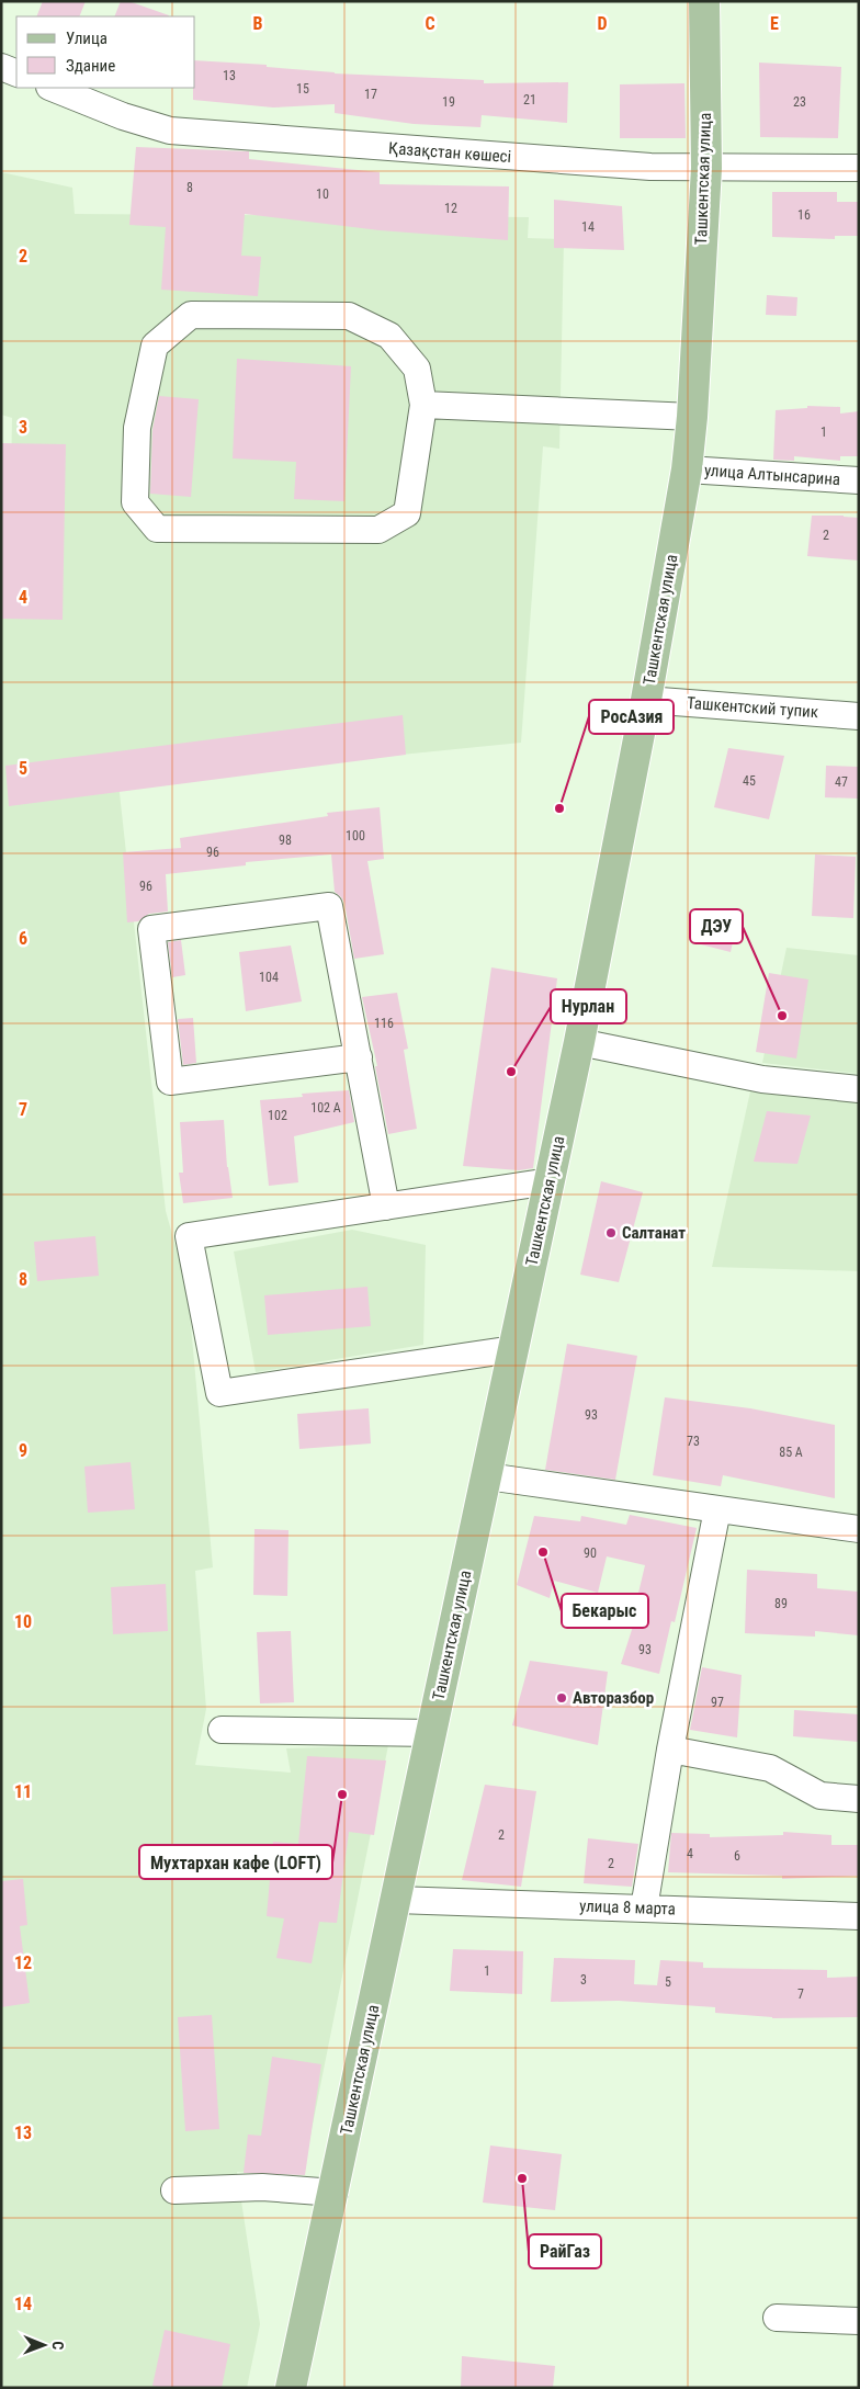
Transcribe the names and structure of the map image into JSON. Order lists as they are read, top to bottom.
{
  "streets": {
    "main road": ["Ташкентская улица"],
    "street": [
      "Қазақстан көшесі",
      "улица Алтынсарина",
      "Ташкентский тупик",
      "улица 8 марта"
    ]
  },
  "crossings": [
    ["Қазақстан көшесі", "Ташкентская улица"],
    ["Ташкентская улица", "улица Алтынсарина"],
    ["Ташкентская улица", "Ташкентский тупик"],
    ["Ташкентская улица", "улица 8 марта"]
  ],
  "places": [
    "РосАзия",
    "ДЭУ",
    "Нурлан",
    "Салтанат",
    "Бекарыс",
    "Авторазбор",
    "Мухтархан кафе (LOFT)",
    "РайГаз"
  ],
  "house_numbers": [
    "13",
    "15",
    "17",
    "21",
    "19",
    "23",
    "8",
    "10",
    "12",
    "16",
    "14",
    "1",
    "2",
    "45",
    "47",
    "100",
    "98",
    "96",
    "96",
    "104",
    "116",
    "102 А",
    "102",
    "93",
    "73",
    "85 А",
    "90",
    "89",
    "93",
    "97",
    "2",
    "4",
    "6",
    "2",
    "1",
    "3",
    "5",
    "7"
  ],
  "legend": ["Улица", "Здание"],
  "north": "right",
  "grid": {
    "columns": [
      "B",
      "C",
      "D",
      "E"
    ],
    "rows": [
      "2",
      "3",
      "4",
      "5",
      "6",
      "7",
      "8",
      "9",
      "10",
      "11",
      "12",
      "13",
      "14"
    ]
  }
}
